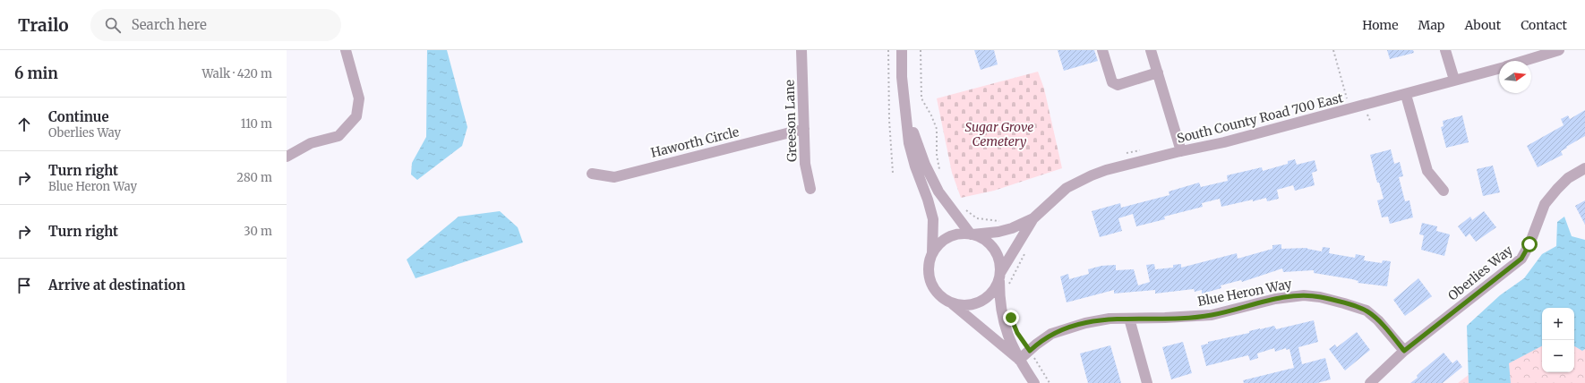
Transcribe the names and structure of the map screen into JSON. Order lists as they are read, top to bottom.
{
  "streets": {
    "street": [
      "South County Road 700 East",
      "Greeson Lane",
      "Haworth Circle",
      "Oberlies Way",
      "Blue Heron Way"
    ]
  },
  "crossings": [
    ["Greeson Lane", "Haworth Circle"],
    ["Oberlies Way", "Blue Heron Way"]
  ],
  "parks": ["Sugar Grove Cemetery"],
  "north": "right",
  "page": {
    "header": "Trailo",
    "search": "Search here",
    "nav": [
      "Home",
      "Map",
      "About",
      "Contact"
    ],
    "heading": ["6 min", "Walk · 420 m"],
    "list": [
      ["Continue", "Oberlies Way", "110 m"],
      ["Turn right", "Blue Heron Way", "280 m"],
      ["Turn right", "30 m"],
      "Arrive at destination"
    ],
    "map_buttons": ["+", "−"]
  }
}
